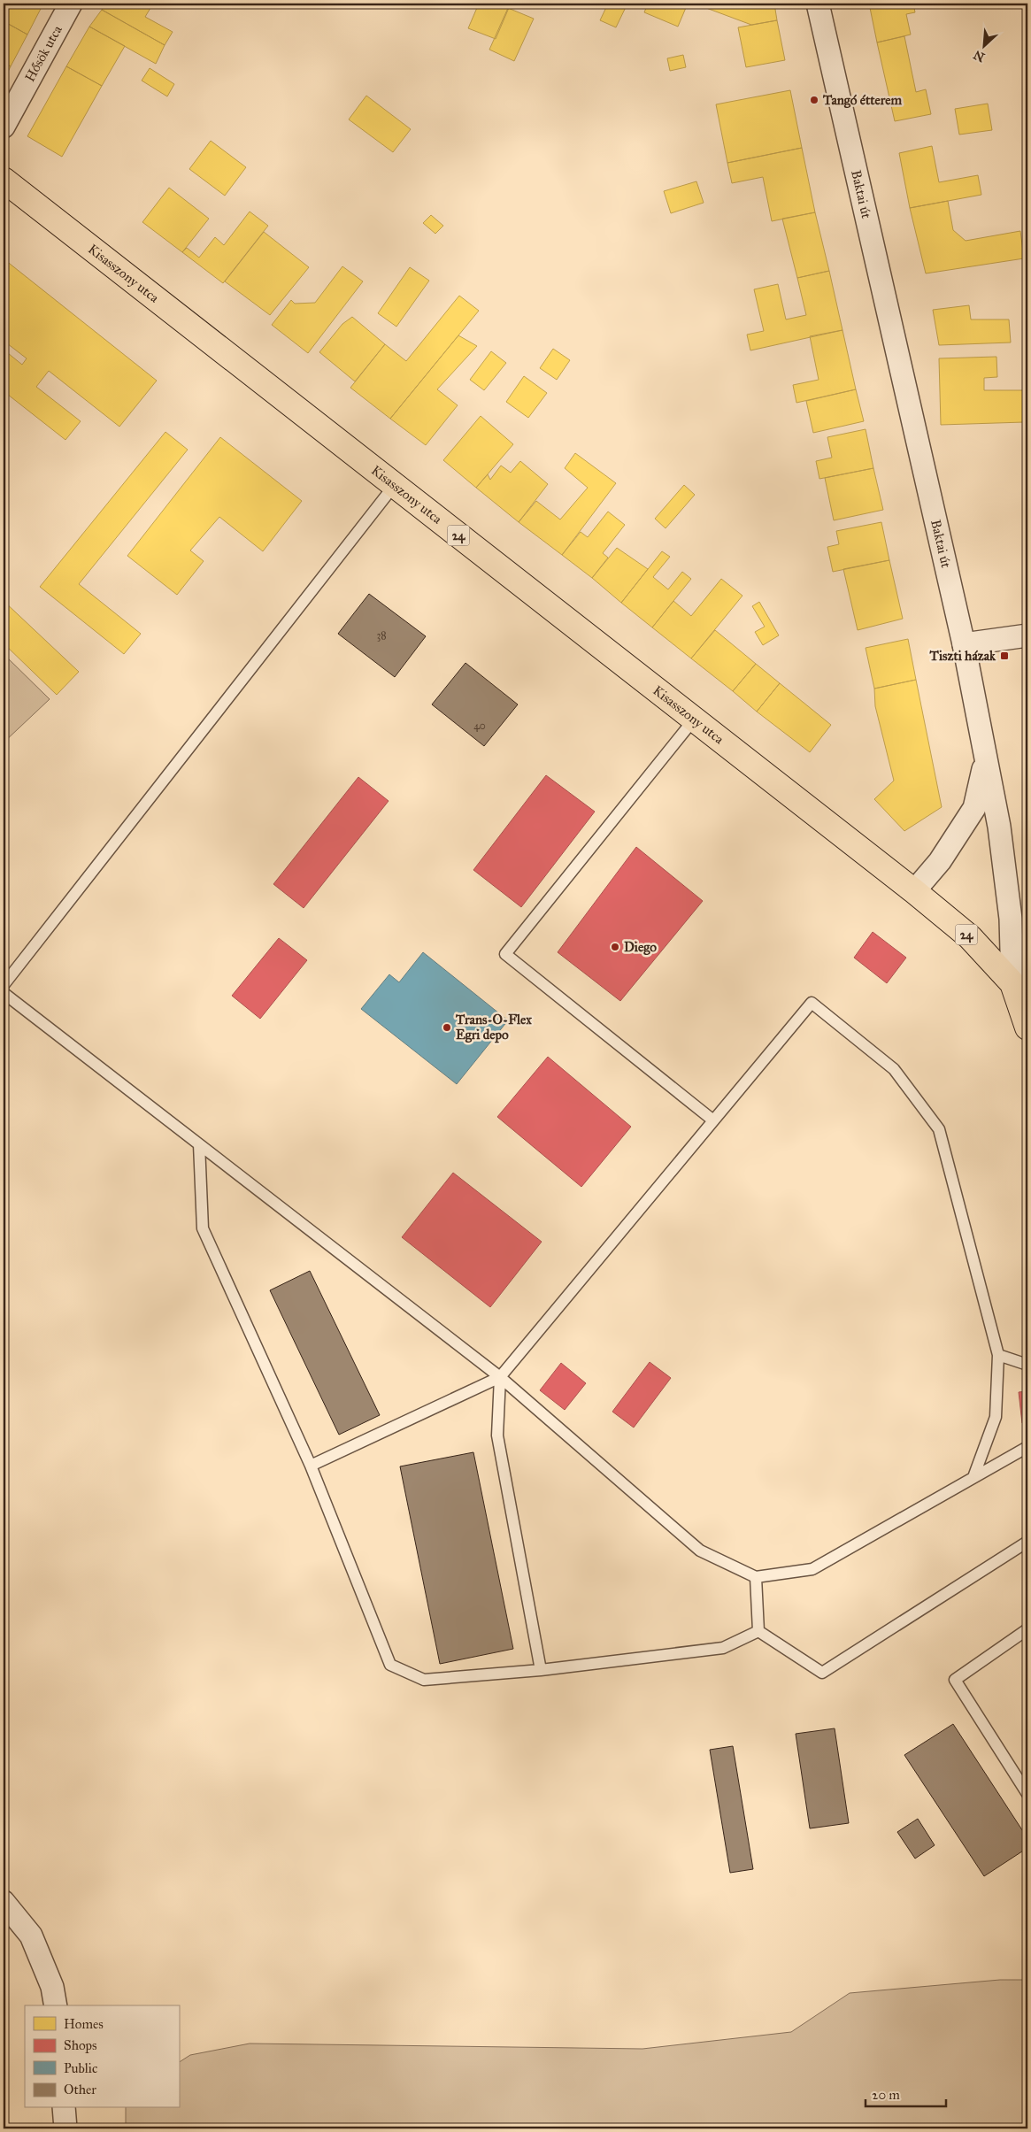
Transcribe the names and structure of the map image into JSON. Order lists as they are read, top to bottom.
{
  "streets": {
    "main road": ["Kisasszony utca", "24"],
    "street": ["Hősök utca", "Baktai út"]
  },
  "crossings": [
    ["Baktai út", "Kisasszony utca"],
    ["Baktai út", "24"],
    ["Kisasszony utca", "24"]
  ],
  "places": {
    "other": ["Tangó étterem", "Diego", "Trans-O-Flex Egri depo"],
    "transit": ["Tiszti házak"]
  },
  "house_numbers": ["38", "40"],
  "legend": [
    "Homes",
    "Shops",
    "Public",
    "Other"
  ],
  "scale_bar": "20 m",
  "north": "bottom left"
}
